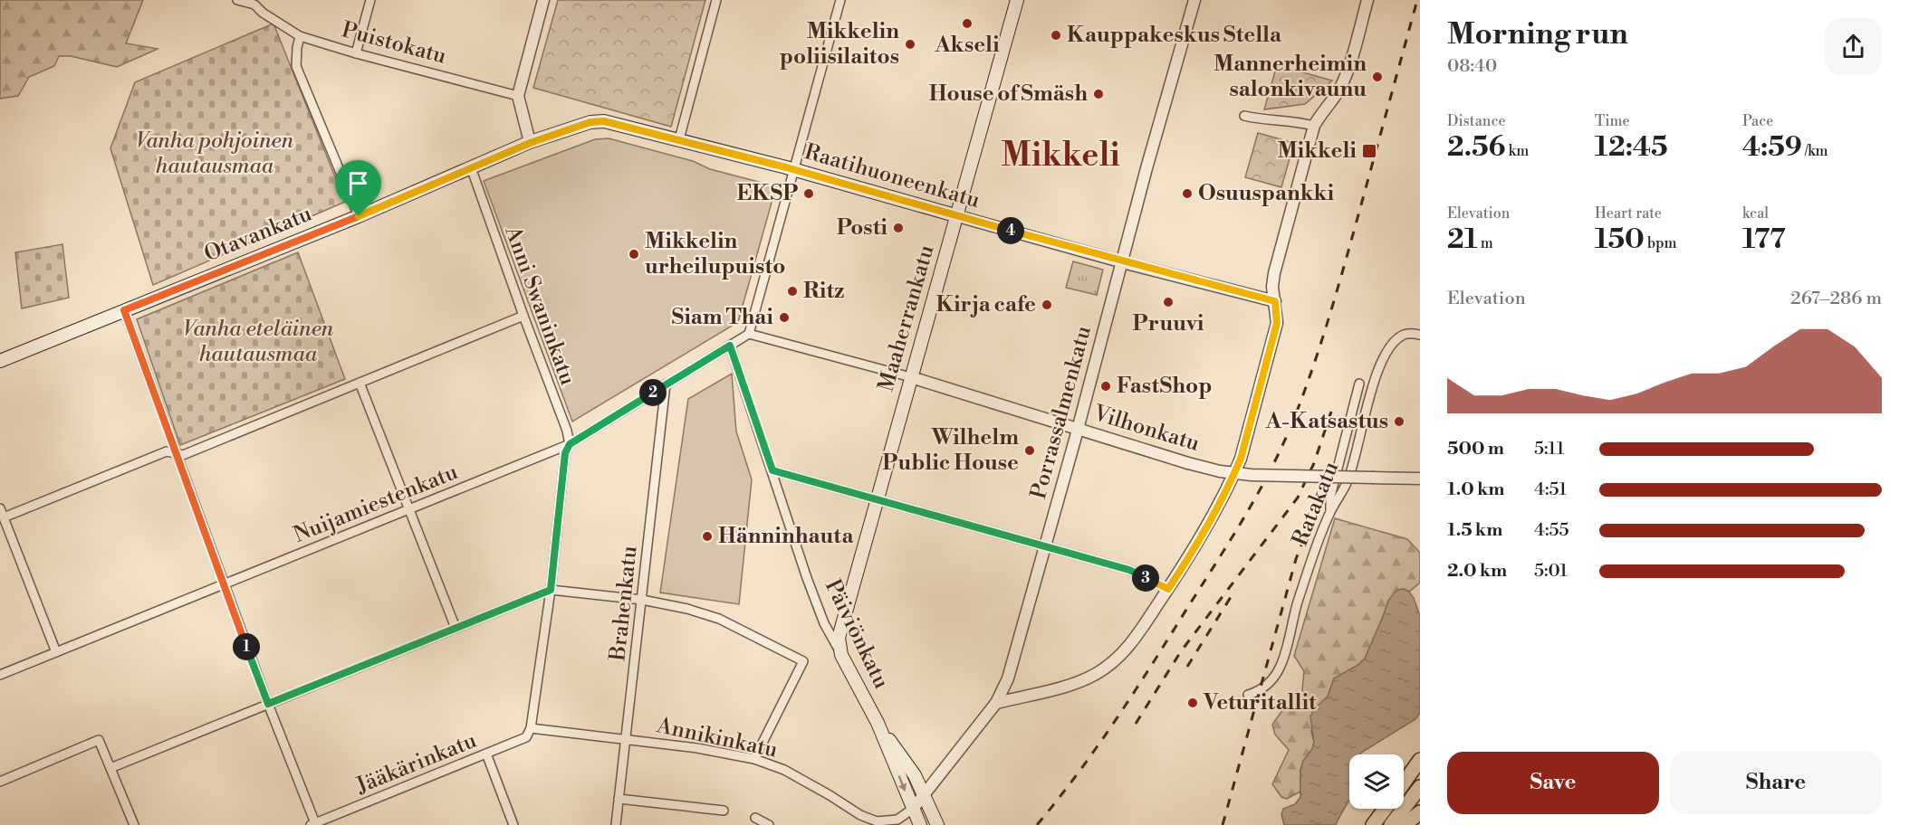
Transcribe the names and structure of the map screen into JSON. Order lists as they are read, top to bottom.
{
  "streets": {
    "main road": [
      "Raatihuoneenkatu",
      "Otavankatu",
      "Maaherrankatu",
      "Päiviönkatu"
    ],
    "street": [
      "Puistokatu",
      "Anni Swaninkatu",
      "Porrassalmenkatu",
      "Vilhonkatu",
      "Nuijamiestenkatu",
      "Ratakatu",
      "Brahenkatu",
      "Annikinkatu",
      "Jääkärinkatu"
    ]
  },
  "crossings": [
    ["Raatihuoneenkatu", "Otavankatu"],
    ["Raatihuoneenkatu", "Maaherrankatu"],
    ["Raatihuoneenkatu", "Porrassalmenkatu"],
    ["Otavankatu", "Anni Swaninkatu"],
    ["Anni Swaninkatu", "Nuijamiestenkatu"],
    ["Maaherrankatu", "Vilhonkatu"],
    ["Maaherrankatu", "Päiviönkatu"],
    ["Porrassalmenkatu", "Vilhonkatu"],
    ["Porrassalmenkatu", "Päiviönkatu"],
    ["Porrassalmenkatu", "Annikinkatu"],
    ["Vilhonkatu", "Nuijamiestenkatu"],
    ["Nuijamiestenkatu", "Brahenkatu"],
    ["Nuijamiestenkatu", "Päiviönkatu"],
    ["Brahenkatu", "Annikinkatu"],
    ["Päiviönkatu", "Annikinkatu"],
    ["Annikinkatu", "Jääkärinkatu"]
  ],
  "districts": ["Mikkeli"],
  "parks": ["Vanha pohjoinen hautausmaa", "Vanha eteläinen hautausmaa"],
  "places": {
    "other": [
      "Akseli",
      "Kauppakeskus Stella",
      "Mikkelin poliisilaitos",
      "Mannerheimin salonkivaunu",
      "House of Smäsh",
      "EKSP",
      "Osuuspankki",
      "Posti",
      "Mikkelin urheilupuisto",
      "Ritz",
      "Pruuvi",
      "Kirja cafe",
      "Siam Thai",
      "FastShop",
      "A-Katsastus",
      "Wilhelm Public House",
      "Hänninhauta",
      "Veturitallit"
    ],
    "transit": ["Mikkeli"]
  },
  "page": {
    "heading": ["Morning run", "08:40"],
    "stats": [
      ["Distance", "2.56 km"],
      ["Time", "12:45"],
      ["Pace", "4:59 /km"],
      ["Elevation", "21 m"],
      ["Heart rate", "150 bpm"],
      ["kcal", "177"]
    ],
    "pins": [
      "4",
      "2",
      "3",
      "1"
    ],
    "chart": ["Elevation", "267–286 m"],
    "list": [
      {
        "name": "500 m",
        "note": "5:11"
      },
      {
        "name": "1.0 km",
        "note": "4:51"
      },
      {
        "name": "1.5 km",
        "note": "4:55"
      },
      {
        "name": "2.0 km",
        "note": "5:01"
      }
    ],
    "buttons": ["Save", "Share"]
  }
}
